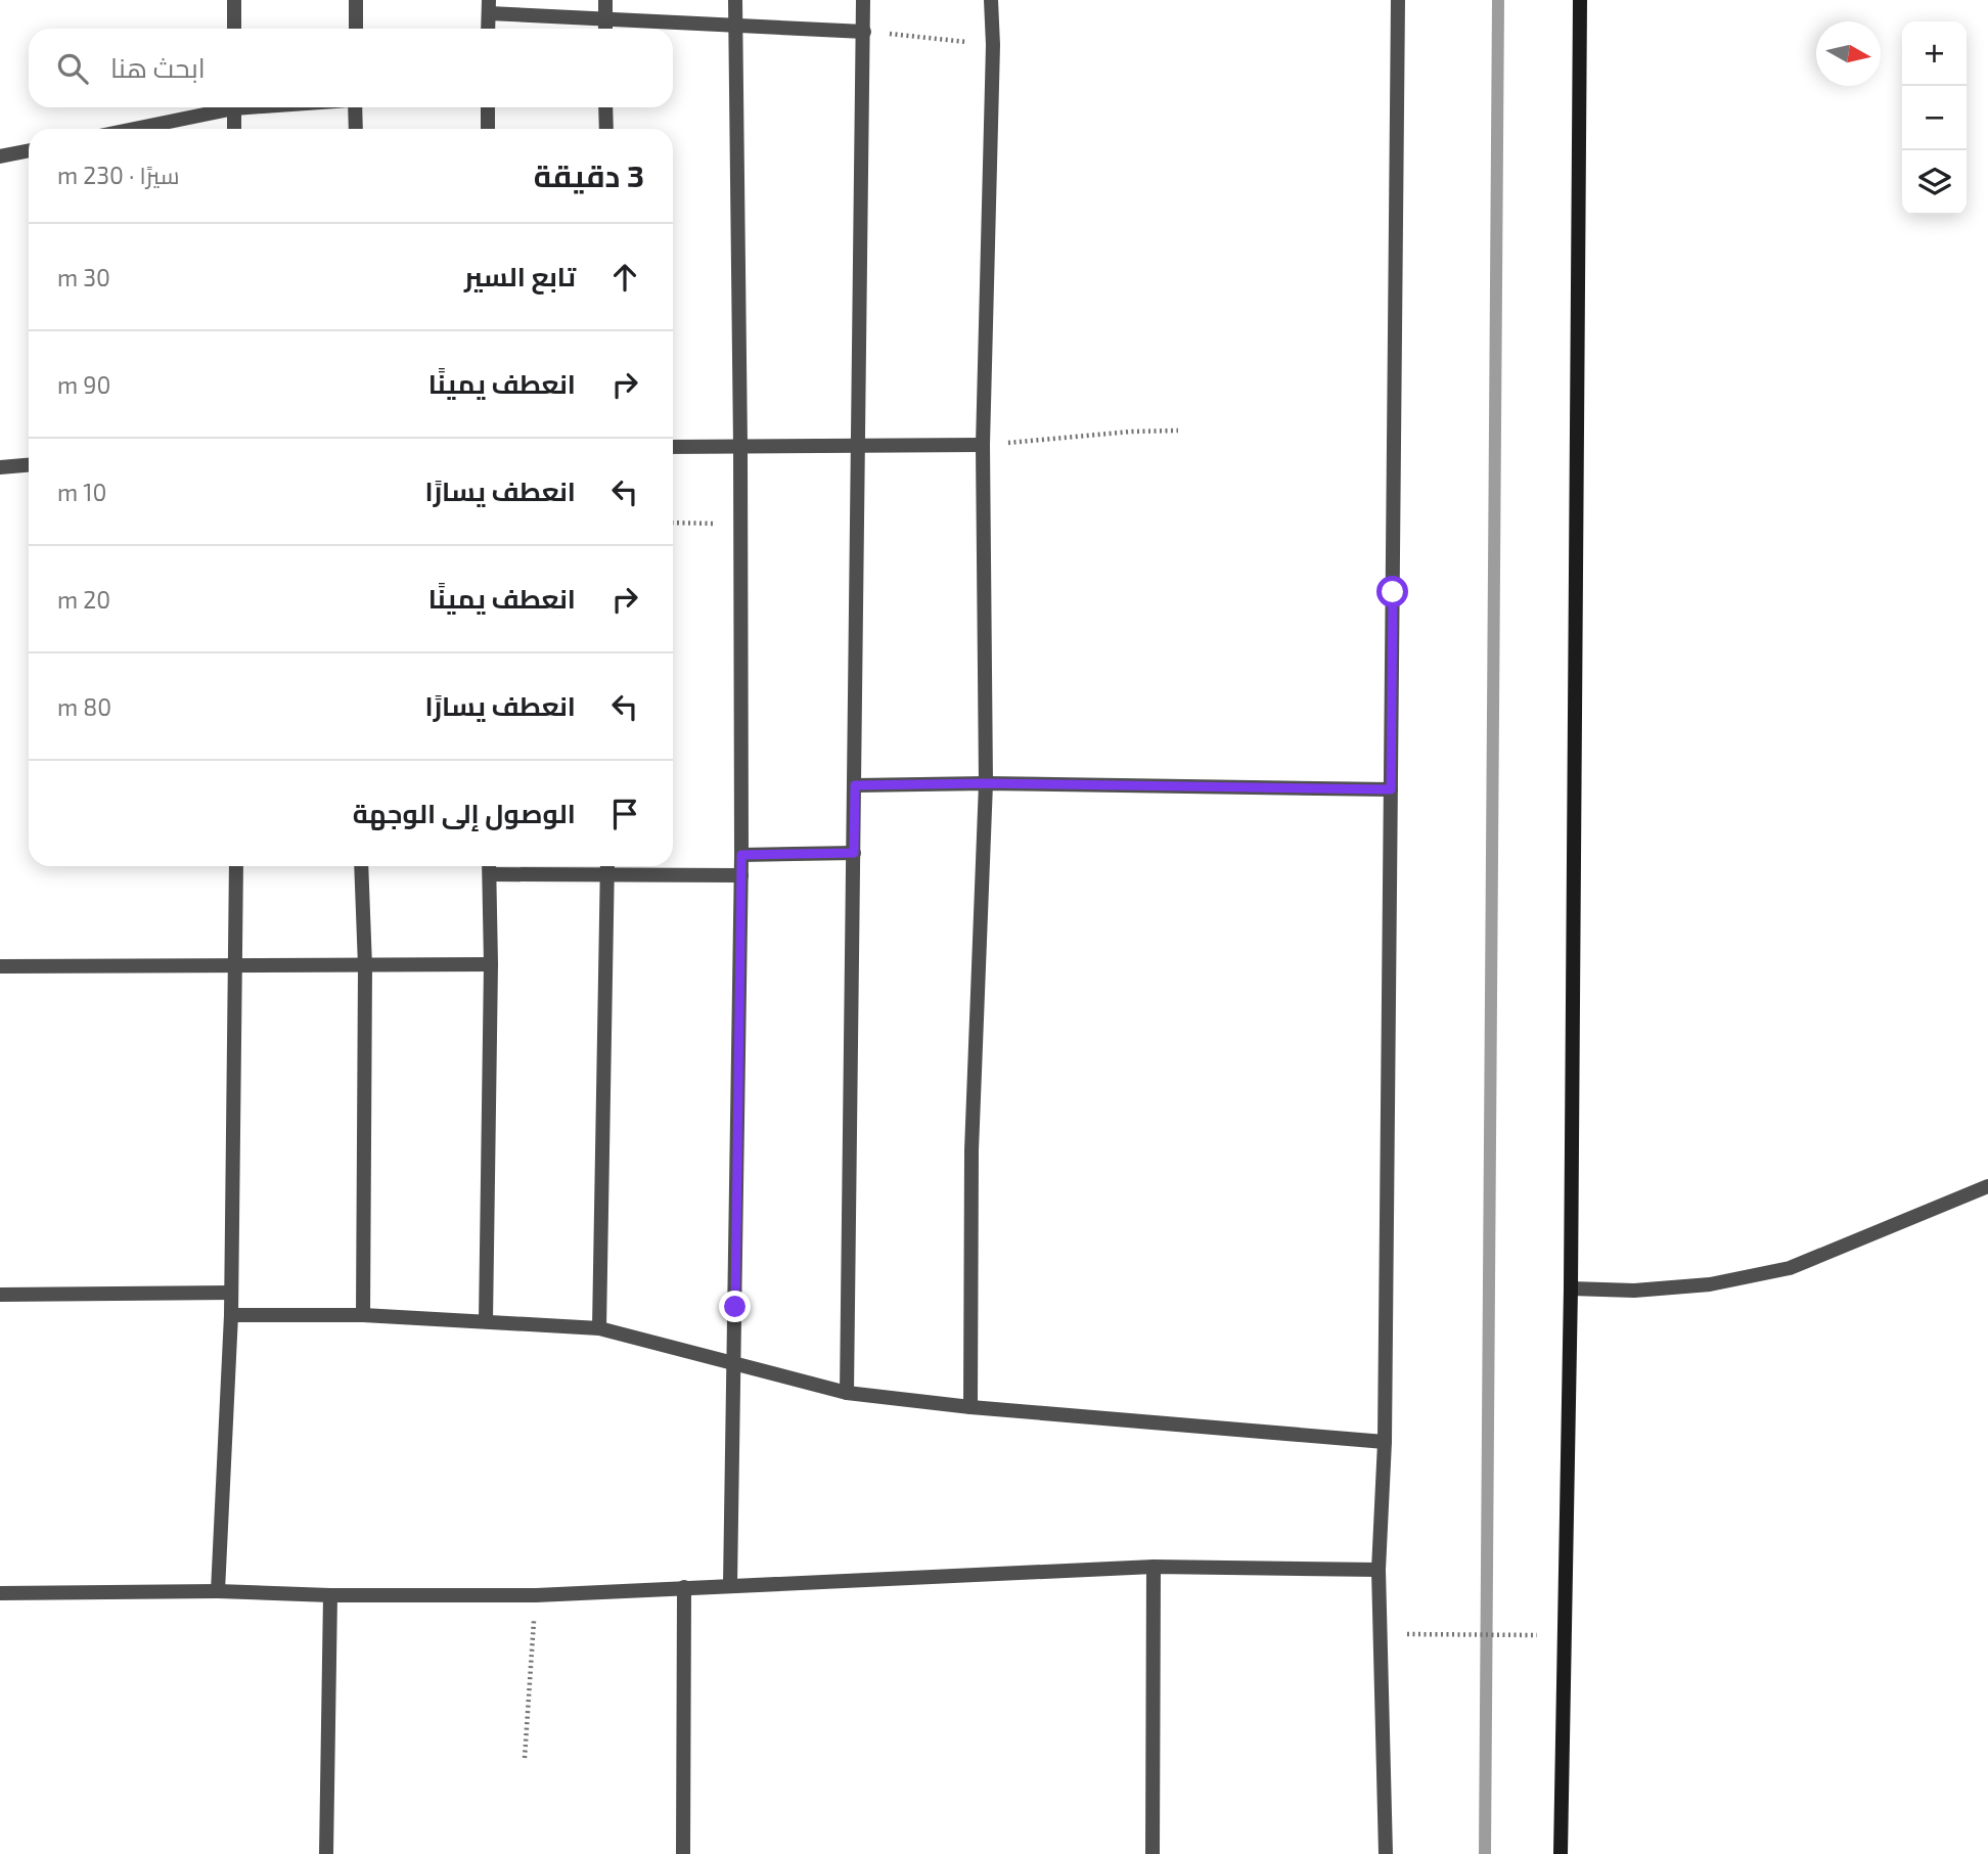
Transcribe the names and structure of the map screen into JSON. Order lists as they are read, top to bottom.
{
  "north": "right",
  "page": {
    "map_buttons": ["+", "−"],
    "search": "ابحث هنا",
    "heading": ["3 دقيقة", "سيرًا · 230 m"],
    "list": [
      ["تابع السير", "30 m"],
      ["انعطف يمينًا", "90 m"],
      ["انعطف يسارًا", "10 m"],
      ["انعطف يمينًا", "20 m"],
      ["انعطف يسارًا", "80 m"],
      "الوصول إلى الوجهة"
    ]
  }
}
